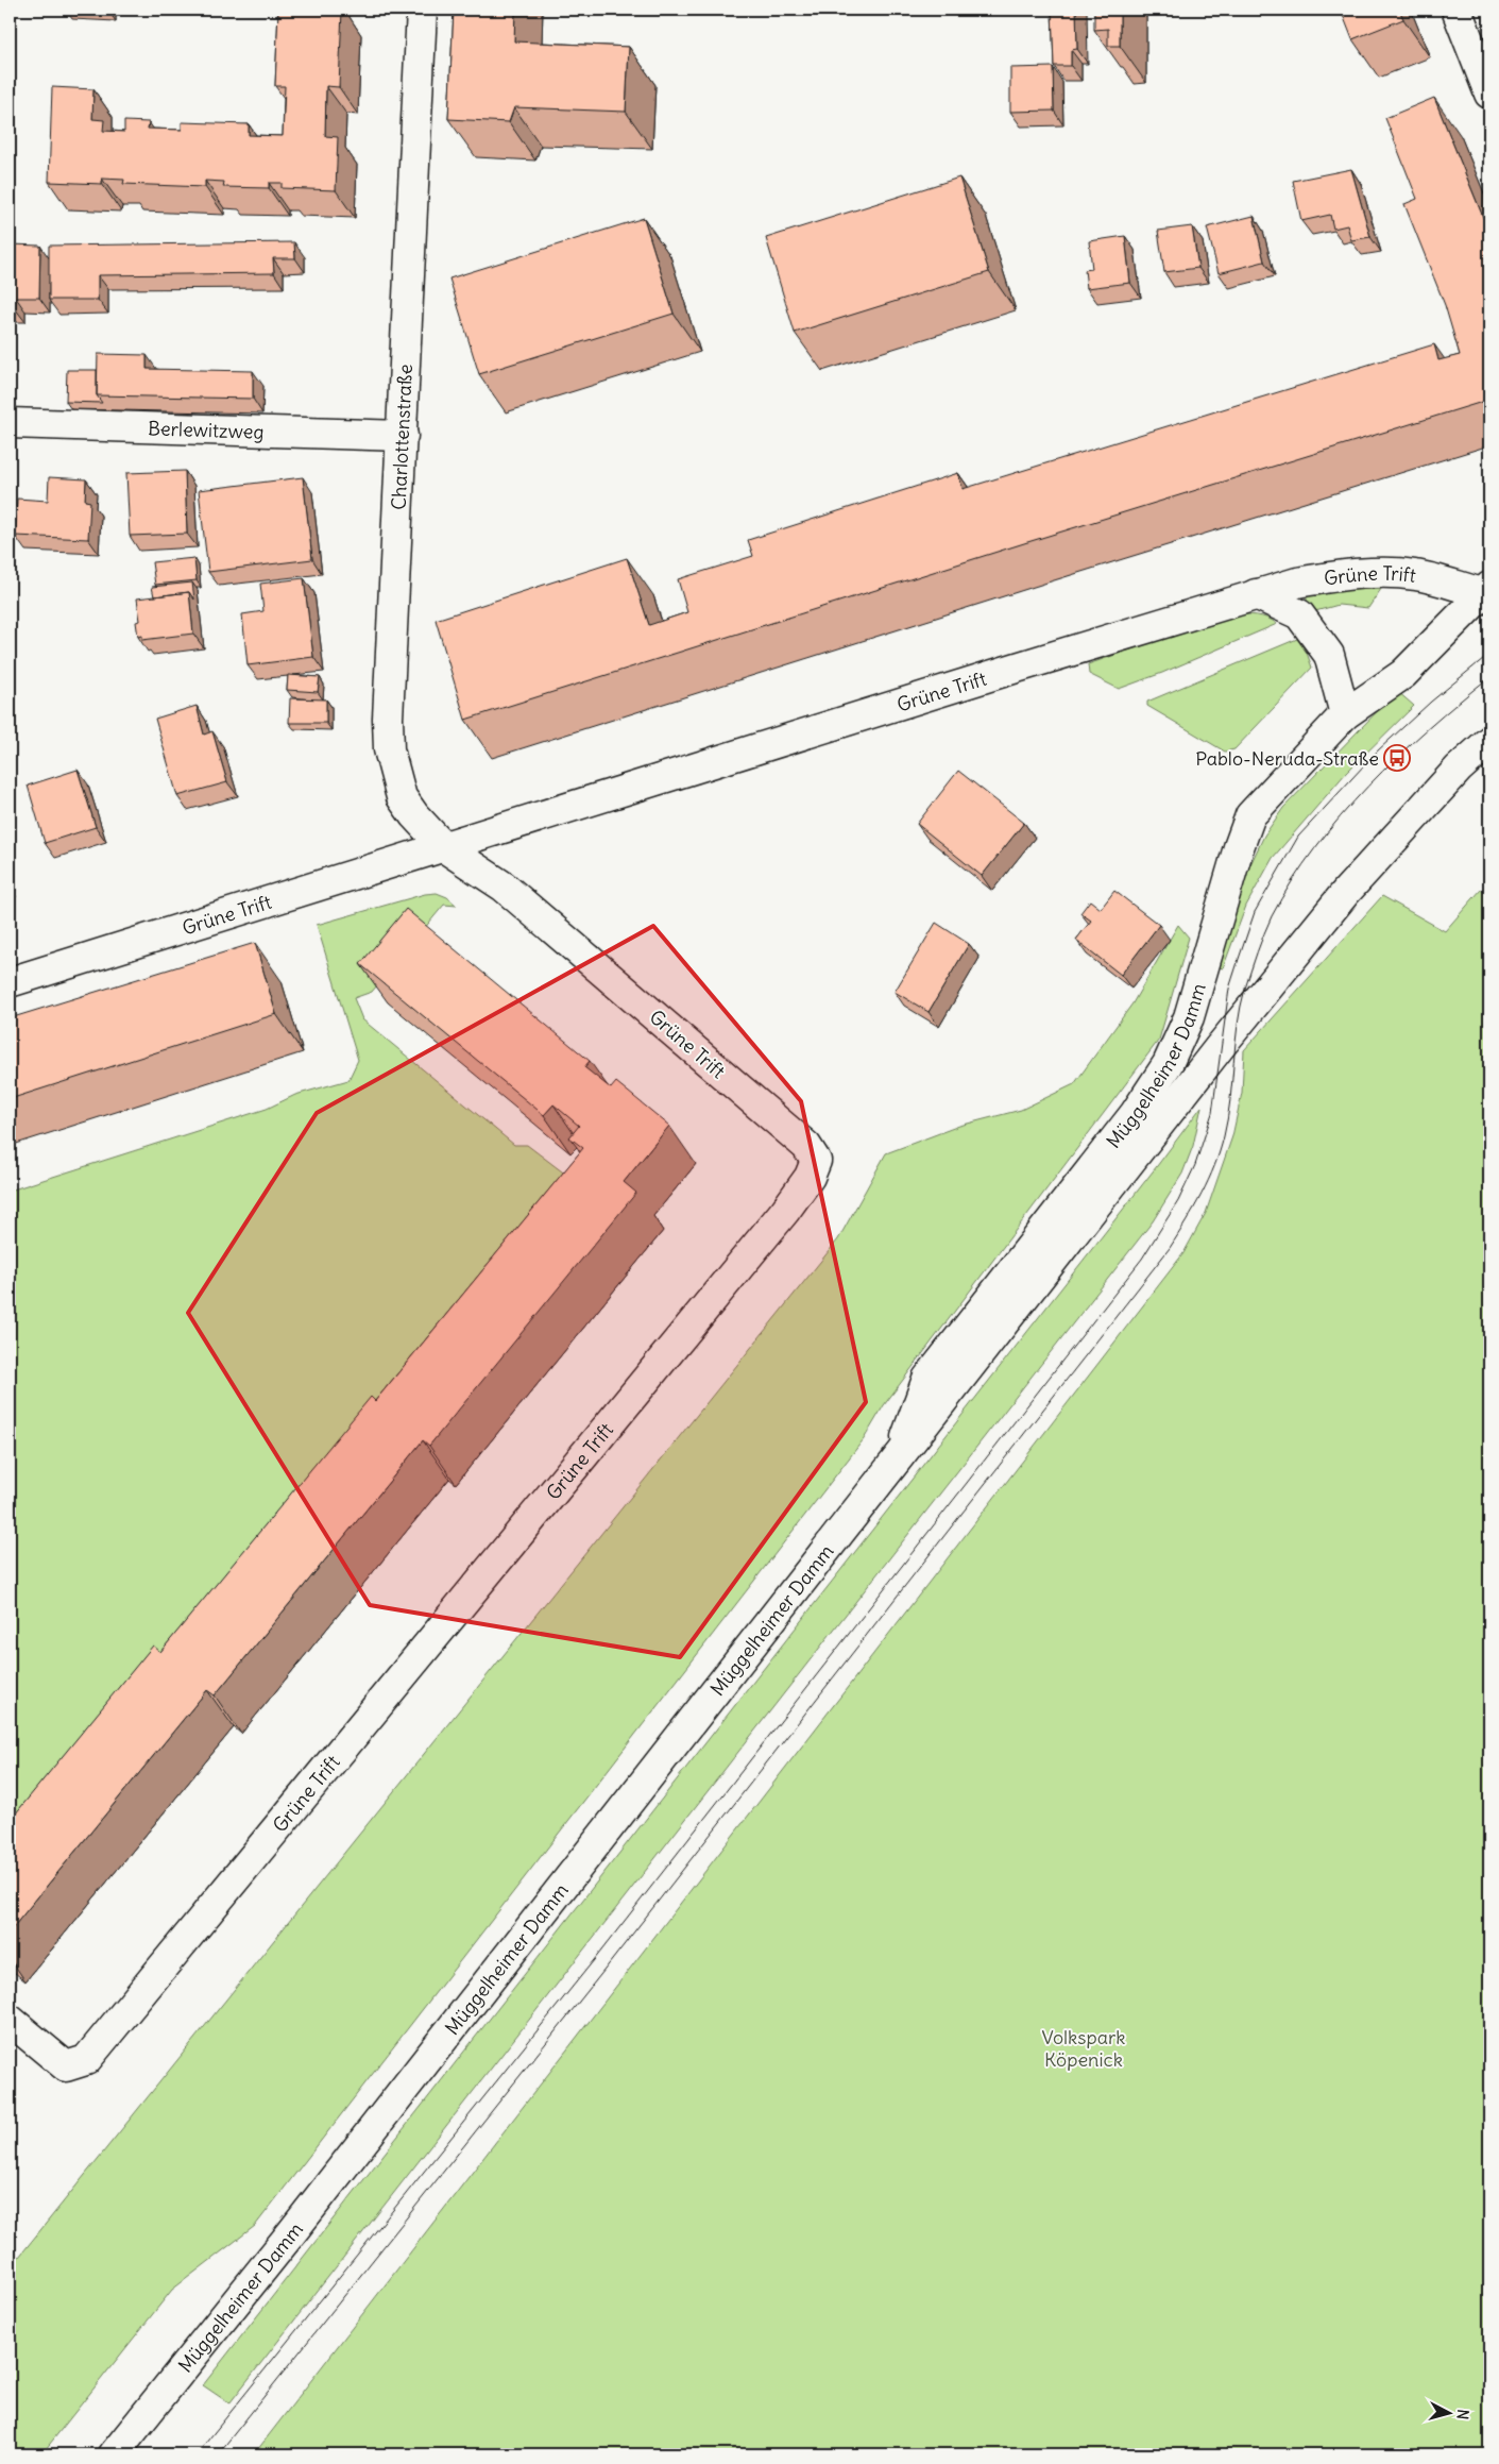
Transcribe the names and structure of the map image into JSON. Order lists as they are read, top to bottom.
{
  "streets": {
    "street": [
      "Berlewitzweg",
      "Charlottenstraße",
      "Grüne Trift",
      "Müggelheimer Damm"
    ]
  },
  "crossings": [
    ["Berlewitzweg", "Charlottenstraße"],
    ["Charlottenstraße", "Grüne Trift"],
    ["Grüne Trift", "Müggelheimer Damm"]
  ],
  "parks": ["Volkspark Köpenick"],
  "places": {
    "bus stop": ["Pablo-Neruda-Straße"]
  },
  "north": "right"
}
